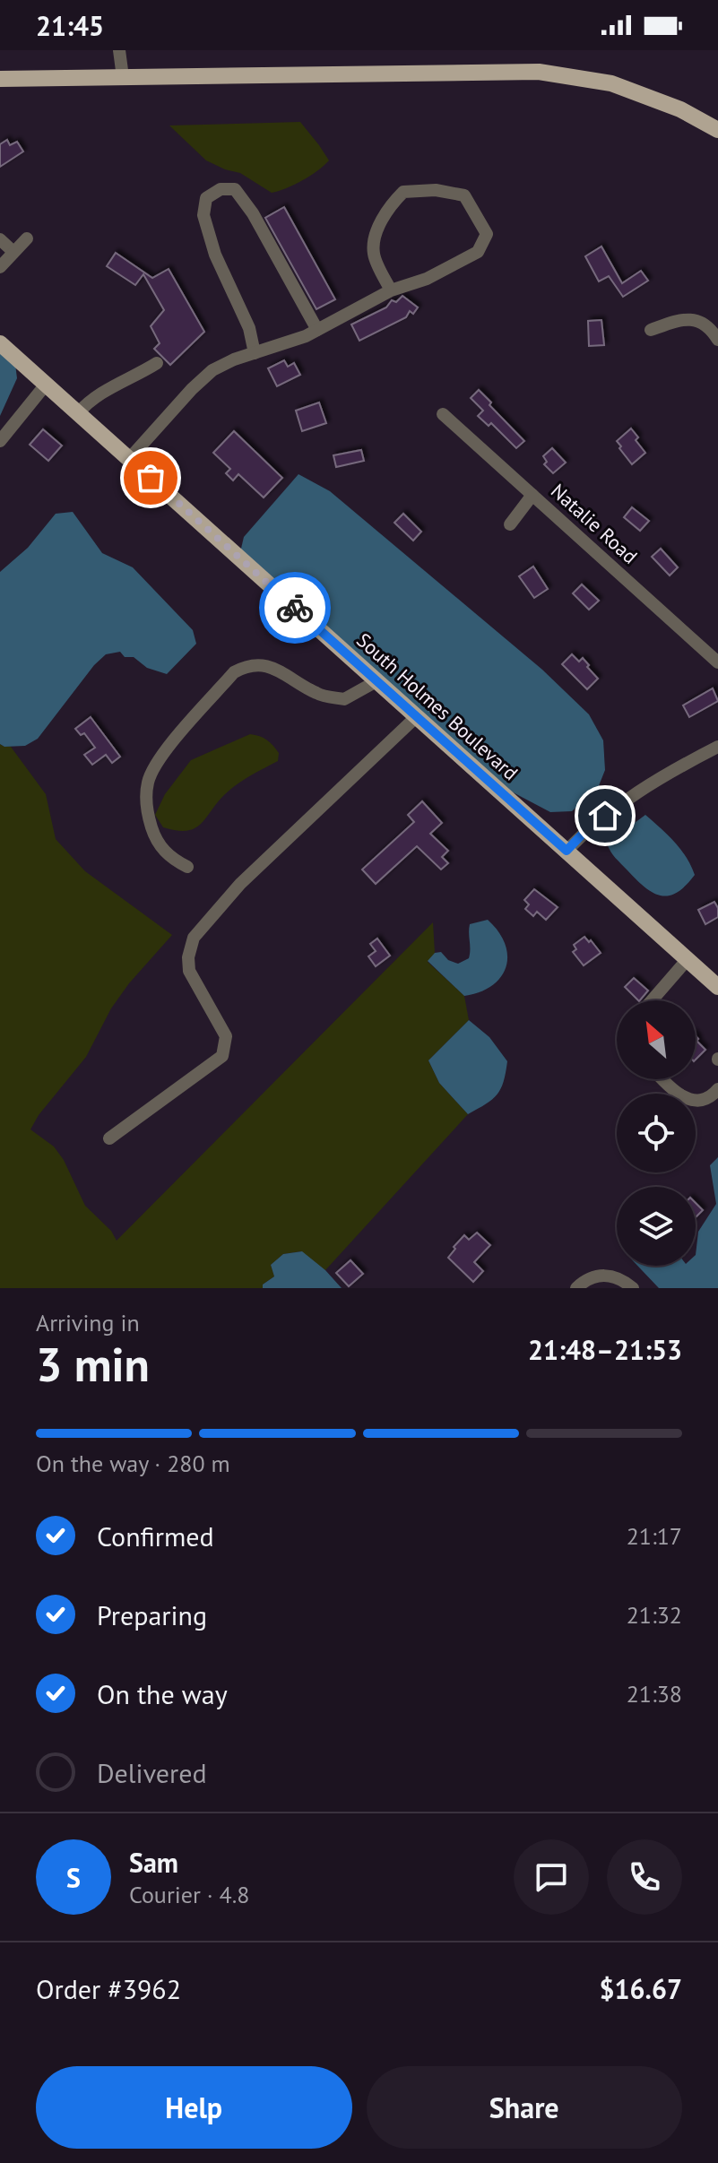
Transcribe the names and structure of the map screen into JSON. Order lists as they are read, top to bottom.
{
  "streets": {
    "main road": ["South Holmes Boulevard"],
    "street": ["Natalie Road"]
  },
  "north": "top left",
  "page": {
    "status": "21:45",
    "heading": ["3 min", "Arriving in", "21:48–21:53"],
    "panel": [
      "Sam",
      "Courier · 4.8",
      "Order #3962",
      "$16.67"
    ],
    "bar": "On the way · 280 m",
    "list": [
      ["Confirmed", "21:17"],
      ["Preparing", "21:32"],
      ["On the way", "21:38"],
      "Delivered"
    ],
    "round": "S",
    "buttons": ["Help", "Share"]
  }
}
